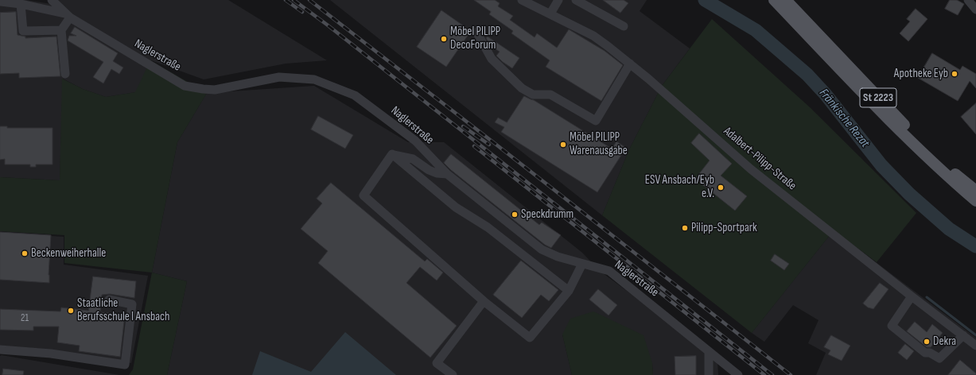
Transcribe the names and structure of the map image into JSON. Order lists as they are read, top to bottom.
{
  "streets": {
    "main road": ["St 2223"],
    "street": ["Naglerstraße", "Adalbert-Pilipp-Straße"]
  },
  "water": ["Fränkische Rezat"],
  "places": [
    "Möbel PILIPP DecoForum",
    "Apotheke Eyb",
    "Möbel PILIPP Warenausgabe",
    "ESV Ansbach/Eyb e.V.",
    "Speckdrumm",
    "Pilipp-Sportpark",
    "Beckenweiherhalle",
    "Staatliche Berufsschule I Ansbach",
    "Dekra"
  ],
  "house_numbers": ["21"]
}
